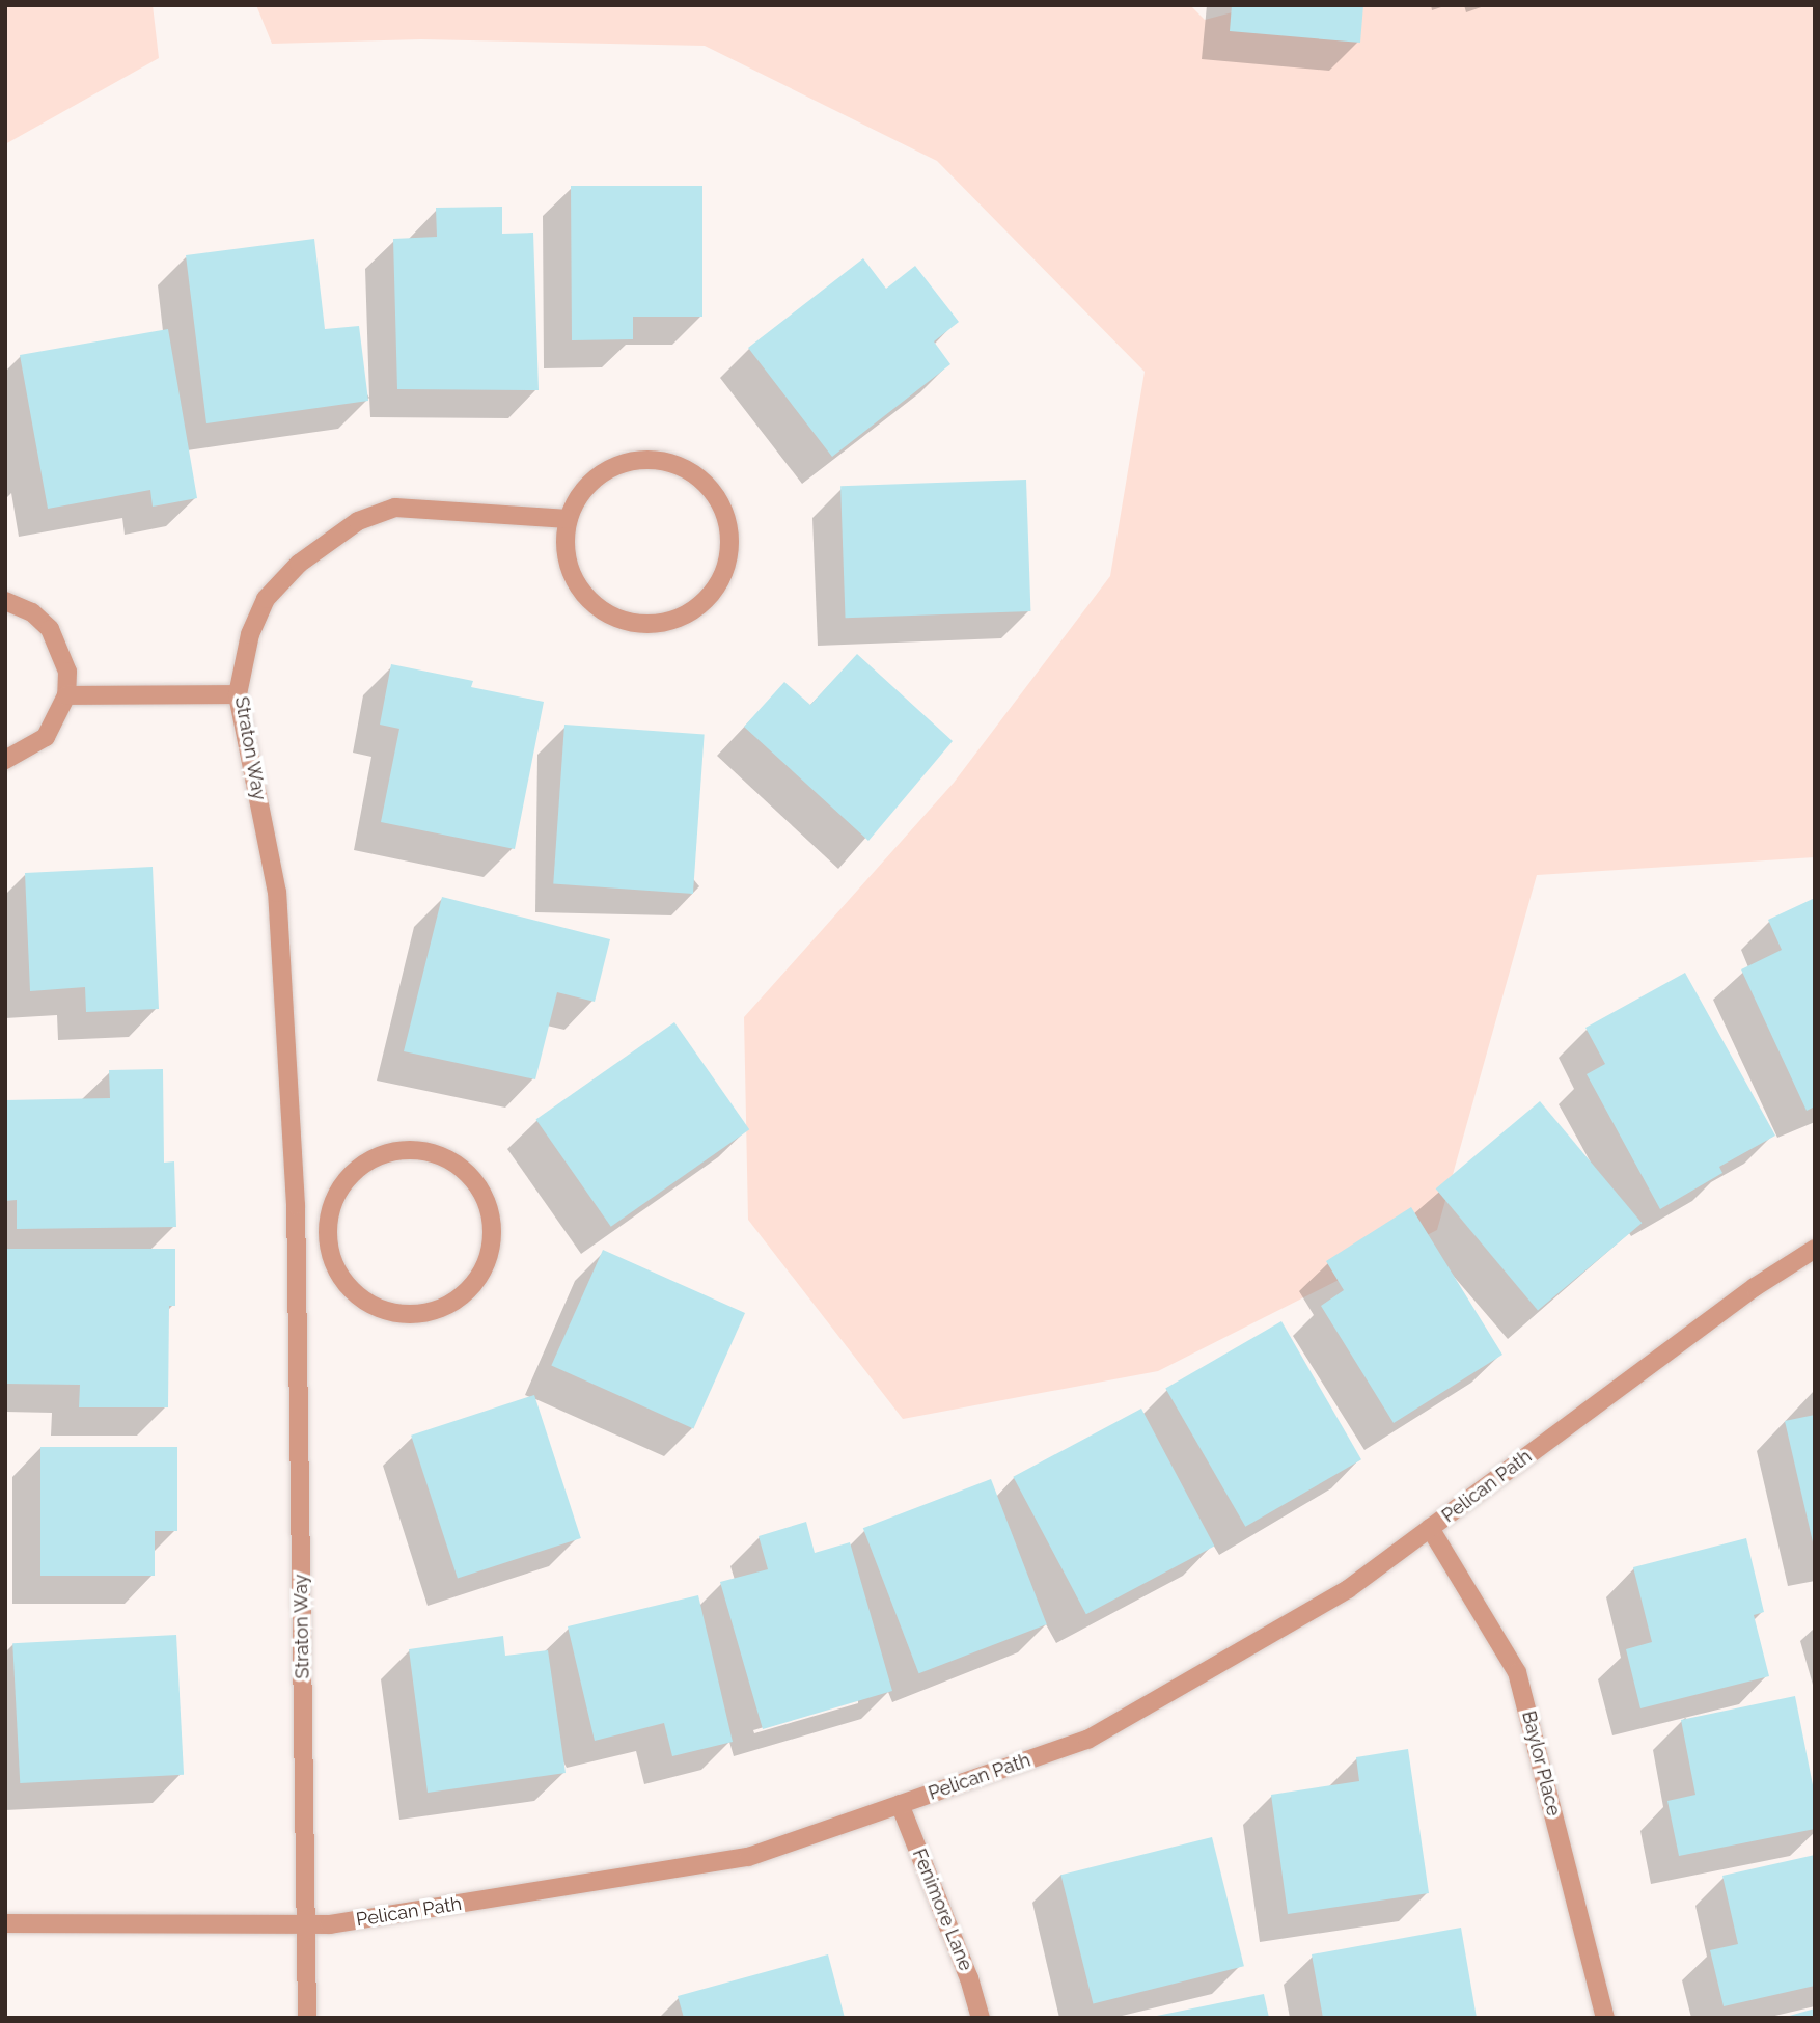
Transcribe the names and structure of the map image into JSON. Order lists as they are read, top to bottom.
{
  "streets": {
    "street": [
      "Straton Way",
      "Pelican Path",
      "Baylor Place",
      "Fenimore Lane"
    ]
  },
  "crossings": [
    ["Straton Way", "Pelican Path"],
    ["Pelican Path", "Baylor Place"],
    ["Pelican Path", "Fenimore Lane"]
  ]
}
